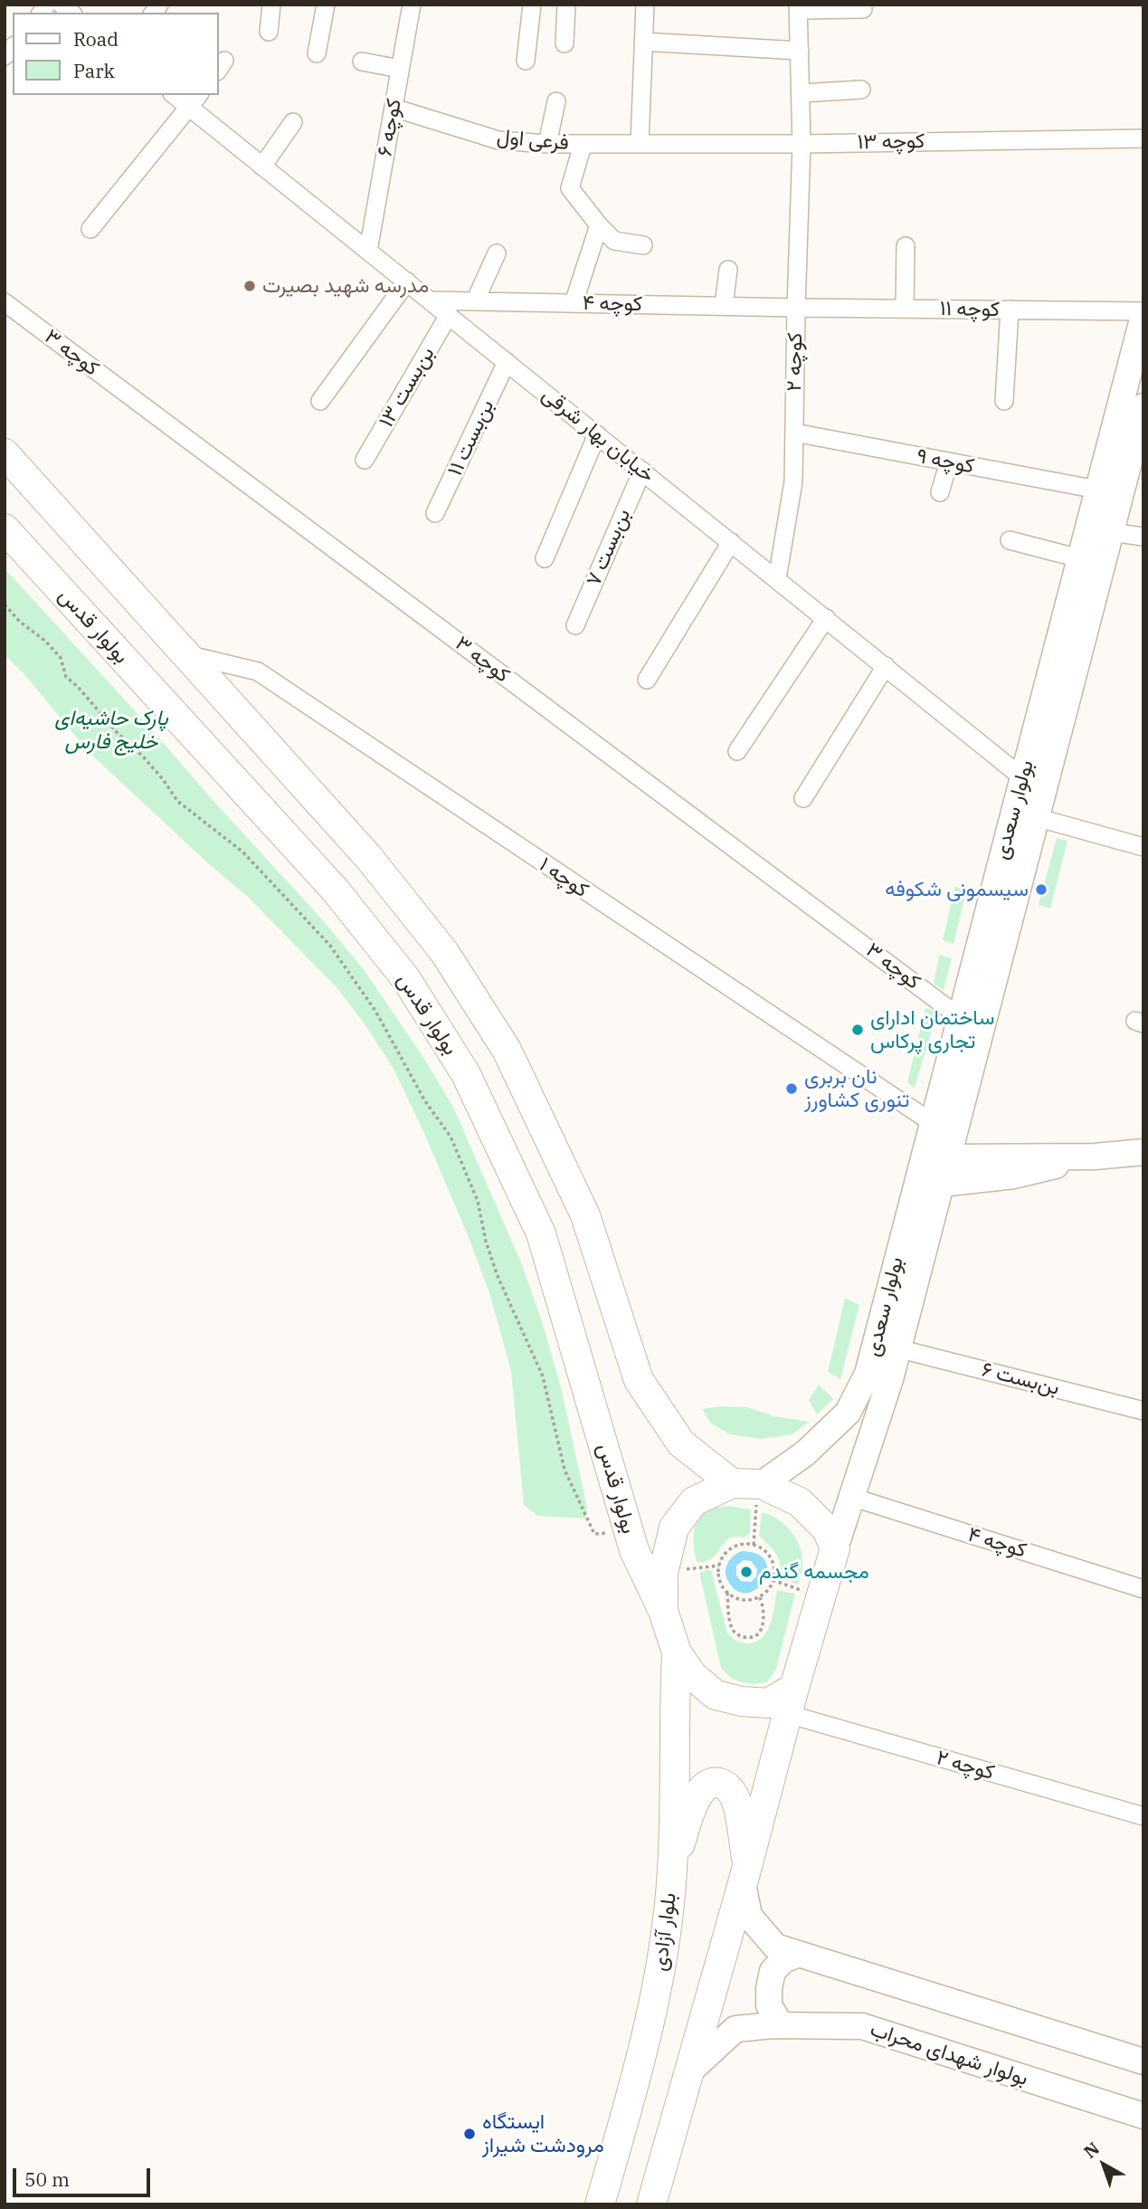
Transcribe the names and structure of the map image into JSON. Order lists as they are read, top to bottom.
{
  "streets": {
    "main road": [
      "بولوار قدس",
      "بولوار سعدی",
      "بلوار آزادی",
      "بولوار شهدای محراب"
    ],
    "street": [
      "کوچه ۶",
      "فرعی اول",
      "کوچه ۱۳",
      "کوچه ۴",
      "کوچه ۱۱",
      "کوچه ۳",
      "کوچه ۲",
      "بن‌بست ۱۳",
      "خیابان بهار شرقی",
      "بن‌بست ۱۱",
      "کوچه ۹",
      "بن‌بست ۷",
      "کوچه ۱",
      "بن‌بست ۶"
    ]
  },
  "crossings": [
    ["کوچه ۶", "فرعی اول"],
    ["کوچه ۶", "خیابان بهار شرقی"],
    ["فرعی اول", "کوچه ۱۳"],
    ["کوچه ۱۳", "کوچه ۲"],
    ["کوچه ۴", "کوچه ۱۱"],
    ["کوچه ۴", "کوچه ۲"],
    ["کوچه ۴", "خیابان بهار شرقی"],
    ["کوچه ۴", "بولوار سعدی"],
    ["کوچه ۱۱", "کوچه ۲"],
    ["کوچه ۳", "بولوار سعدی"],
    ["کوچه ۲", "خیابان بهار شرقی"],
    ["کوچه ۲", "کوچه ۹"],
    ["بن‌بست ۱۳", "خیابان بهار شرقی"],
    ["خیابان بهار شرقی", "بن‌بست ۱۱"],
    ["خیابان بهار شرقی", "بن‌بست ۷"],
    ["خیابان بهار شرقی", "بولوار سعدی"],
    ["کوچه ۹", "بولوار سعدی"],
    ["بولوار سعدی", "کوچه ۱"],
    ["بولوار سعدی", "بن‌بست ۶"]
  ],
  "parks": ["پارک حاشیه‌ای خلیج فارس"],
  "places": [
    "مدرسه شهید بصیرت",
    "سیسمونی شکوفه",
    "ساختمان ادارای تجاری پرکاس",
    "نان بربری تنوری کشاورز",
    "مجسمه گندم",
    "ایستگاه مرودشت شیراز"
  ],
  "legend": ["Road", "Park"],
  "scale_bar": "50 m",
  "north": "top left"
}
